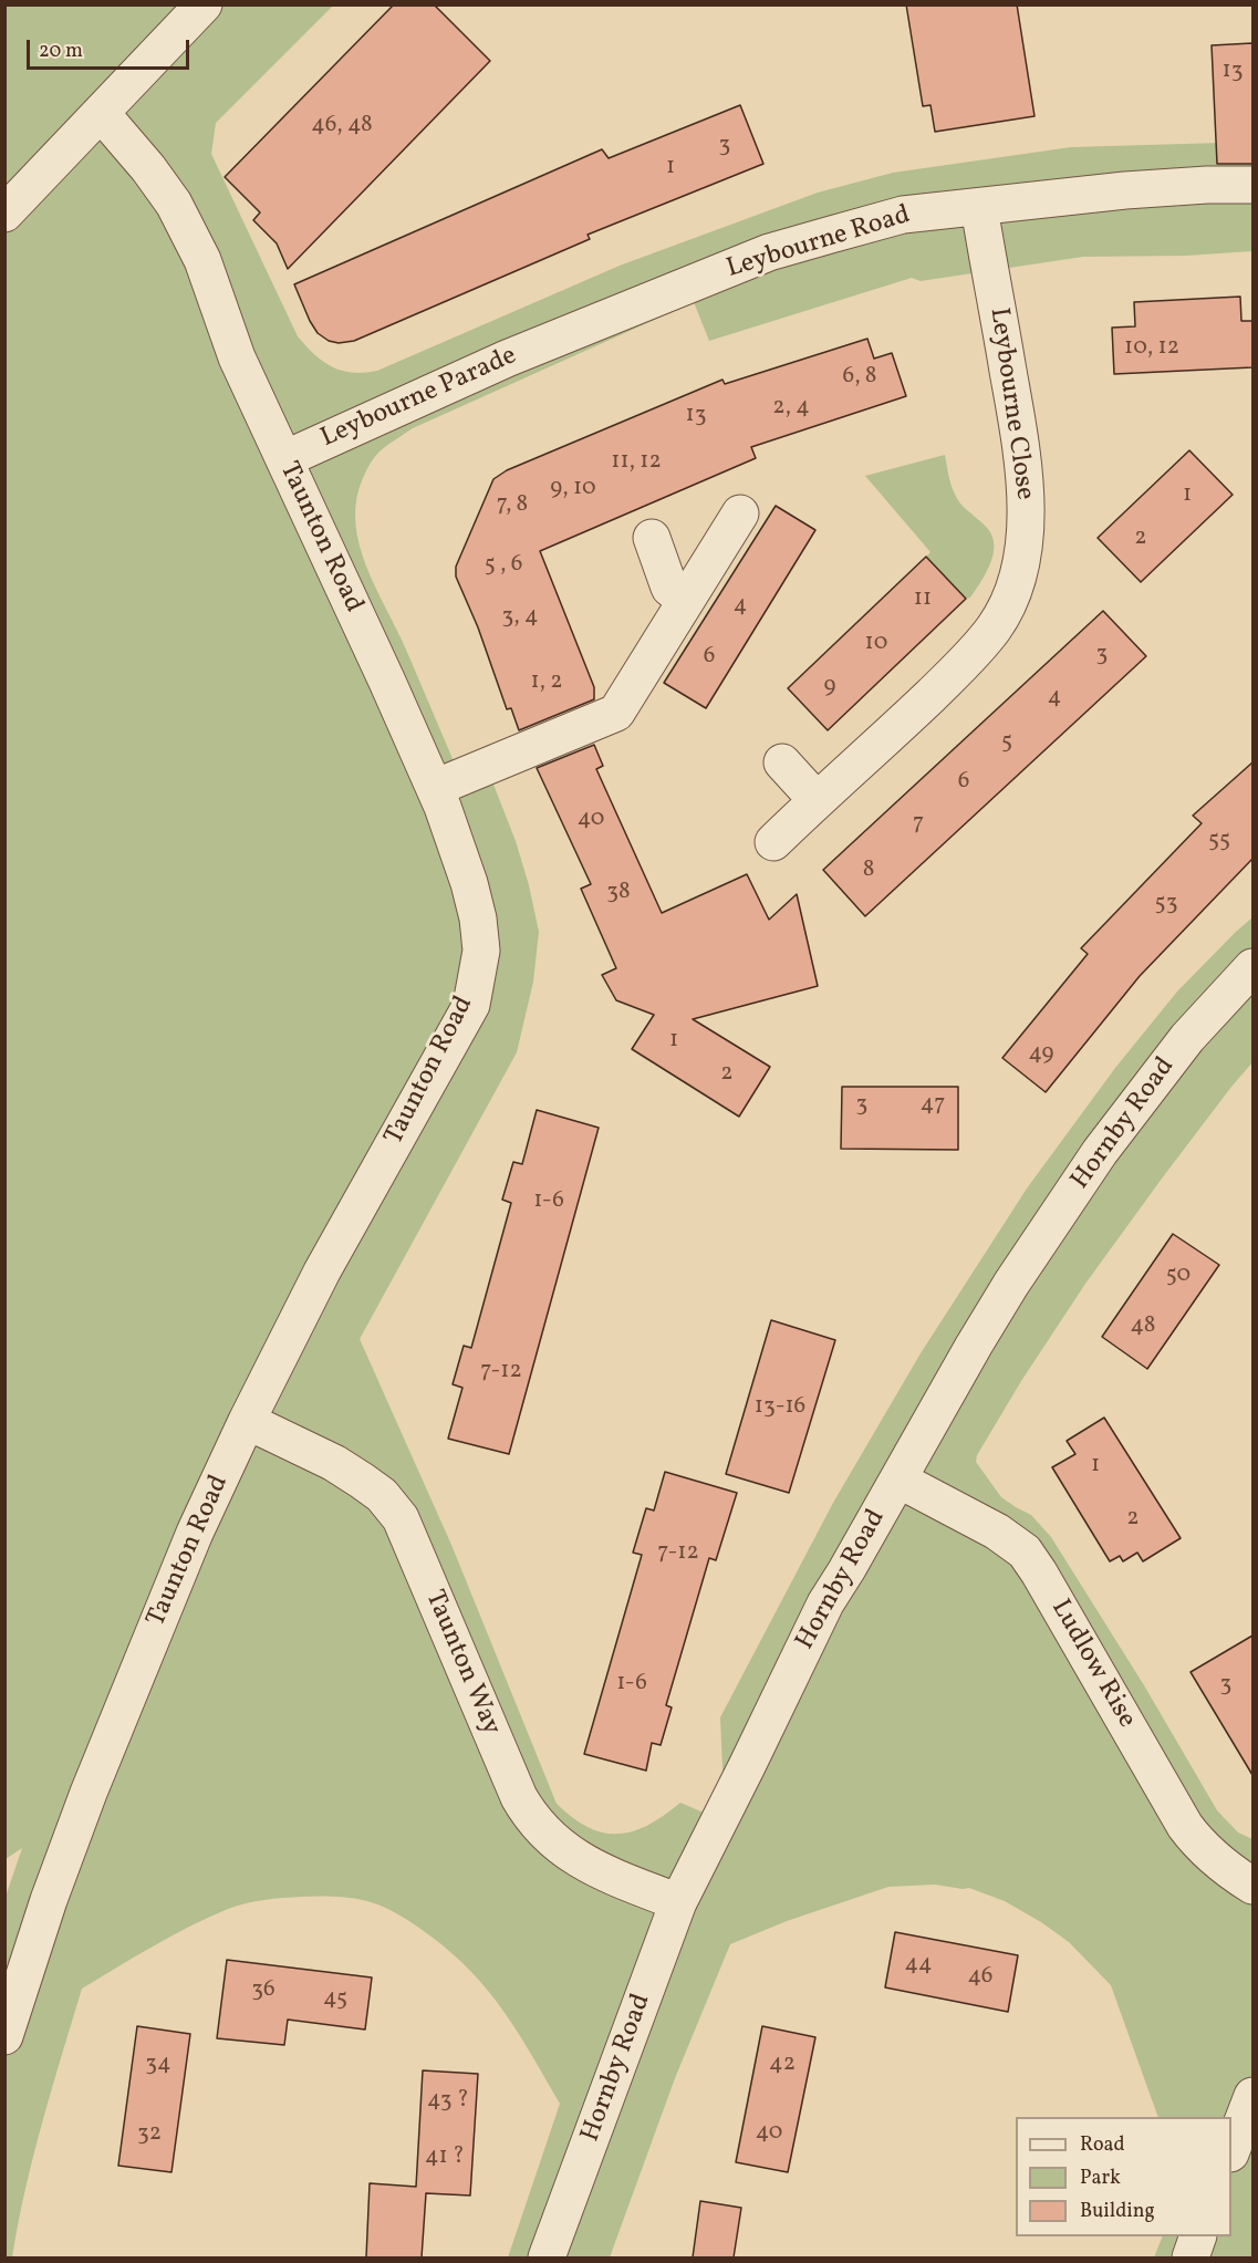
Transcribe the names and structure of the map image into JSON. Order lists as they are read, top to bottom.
{
  "streets": {
    "street": [
      "Leybourne Road",
      "Leybourne Parade",
      "Leybourne Close",
      "Taunton Road",
      "Hornby Road",
      "Taunton Way",
      "Ludlow Rise"
    ]
  },
  "crossings": [
    ["Leybourne Road", "Leybourne Parade"],
    ["Leybourne Road", "Leybourne Close"],
    ["Leybourne Parade", "Taunton Road"],
    ["Taunton Road", "Taunton Way"],
    ["Hornby Road", "Taunton Way"],
    ["Hornby Road", "Ludlow Rise"]
  ],
  "house_numbers": [
    "13",
    "46, 48",
    "3",
    "1",
    "10, 12",
    "6, 8",
    "2, 4",
    "13",
    "11, 12",
    "9, 10",
    "1",
    "7, 8",
    "2",
    "5 , 6",
    "11",
    "4",
    "3, 4",
    "10",
    "3",
    "6",
    "1, 2",
    "9",
    "4",
    "5",
    "6",
    "40",
    "7",
    "55",
    "8",
    "38",
    "53",
    "1",
    "49",
    "2",
    "3",
    "47",
    "1-6",
    "50",
    "48",
    "7-12",
    "13-16",
    "1",
    "2",
    "7-12",
    "1-6",
    "3",
    "44",
    "46",
    "36",
    "45",
    "34",
    "42",
    "43 ?",
    "40",
    "32",
    "41 ?"
  ],
  "legend": ["Road", "Park", "Building"],
  "scale_bar": "20 m"
}
